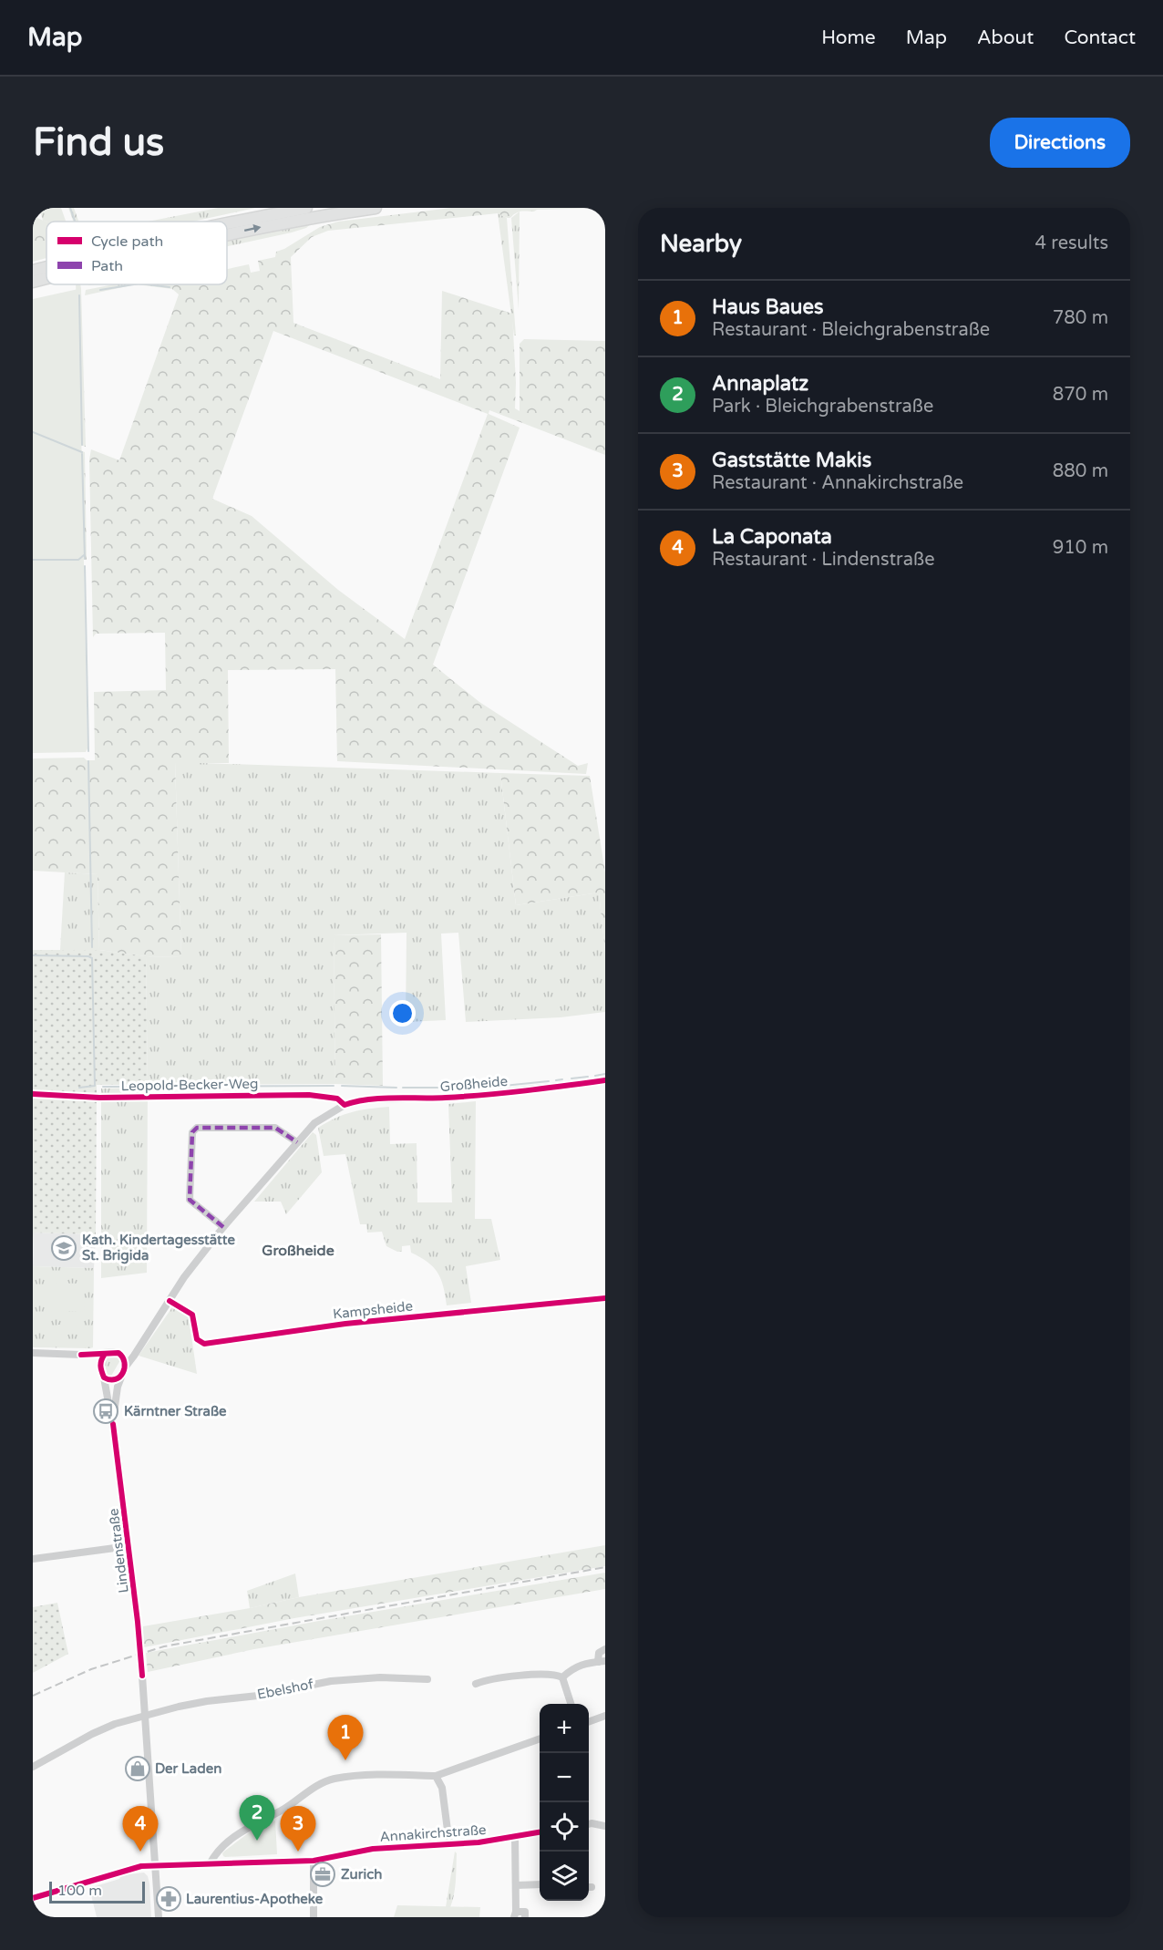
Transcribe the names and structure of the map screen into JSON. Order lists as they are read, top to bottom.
{
  "streets": {
    "street": [
      "Großheide",
      "Leopold-Becker-Weg",
      "Kampsheide",
      "Lindenstraße",
      "Ebelshof",
      "Annakirchstraße"
    ]
  },
  "crossings": [
    ["Großheide", "Leopold-Becker-Weg"],
    ["Großheide", "Kampsheide"],
    ["Großheide", "Lindenstraße"],
    ["Lindenstraße", "Ebelshof"],
    ["Lindenstraße", "Annakirchstraße"]
  ],
  "districts": ["Großheide"],
  "places": {
    "school or university": ["Kath. Kindertagesstätte St. Brigida"],
    "bus stop": ["Kärntner Straße"],
    "shop": ["Der Laden"],
    "office": ["Zurich"],
    "pharmacy": ["Laurentius-Apotheke"]
  },
  "legend": ["Cycle path", "Path"],
  "scale_bar": "100 m",
  "page": {
    "header": "Map",
    "nav": [
      "Home",
      "Map",
      "About",
      "Contact"
    ],
    "buttons": "Directions",
    "title": "Find us",
    "heading": ["Nearby", "4 results"],
    "list": [
      {
        "mark": "1",
        "name": "Haus Baues",
        "note": "Restaurant · Bleichgrabenstraße",
        "value": "780 m"
      },
      {
        "mark": "2",
        "name": "Annaplatz",
        "note": "Park · Bleichgrabenstraße",
        "value": "870 m"
      },
      {
        "mark": "3",
        "name": "Gaststätte Makis",
        "note": "Restaurant · Annakirchstraße",
        "value": "880 m"
      },
      {
        "mark": "4",
        "name": "La Caponata",
        "note": "Restaurant · Lindenstraße",
        "value": "910 m"
      }
    ],
    "map_buttons": ["+", "−"],
    "pins": [
      "1",
      "2",
      "3",
      "4"
    ],
    "scale": "100 m"
  }
}
